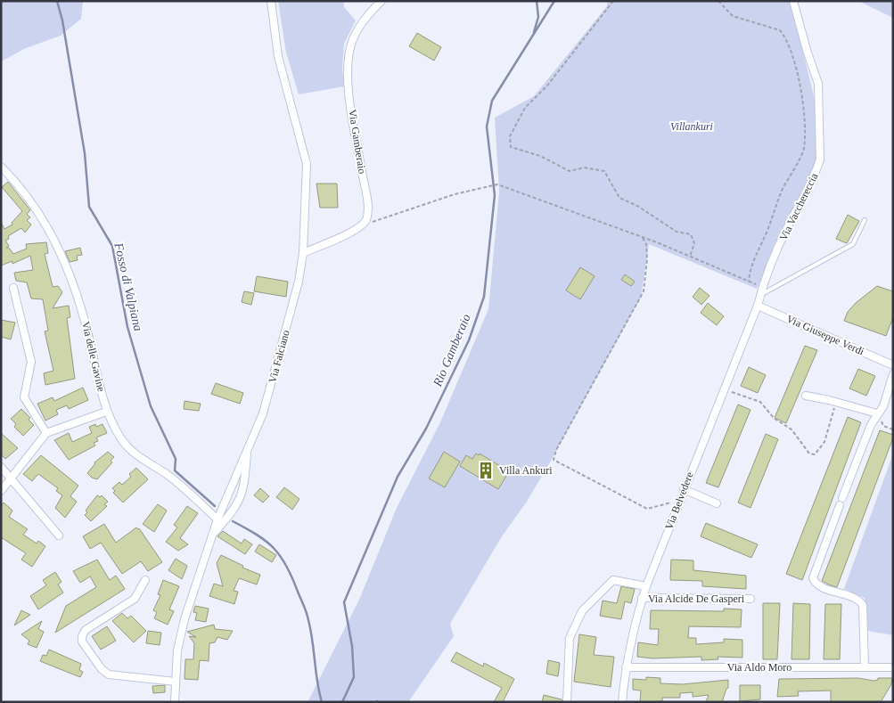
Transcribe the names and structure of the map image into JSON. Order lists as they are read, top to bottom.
{
  "streets": {
    "street": [
      "Via Gamberaio",
      "Via Vacchereccia",
      "Via Giuseppe Verdi",
      "Via delle Gavine",
      "Via Falciano",
      "Via Belvedere",
      "Via Alcide De Gasperi",
      "Via Aldo Moro"
    ]
  },
  "crossings": [
    ["Via Vacchereccia", "Via Giuseppe Verdi"],
    ["Via Vacchereccia", "Via Belvedere"],
    ["Via Giuseppe Verdi", "Via Belvedere"],
    ["Via delle Gavine", "Via Falciano"],
    ["Via Belvedere", "Via Alcide De Gasperi"],
    ["Via Belvedere", "Via Aldo Moro"]
  ],
  "water": ["Fosso di Valpiana", "Rio Gamberaio"],
  "parks": ["Villankuri"],
  "places": {
    "building": ["Villa Ankuri"]
  }
}
